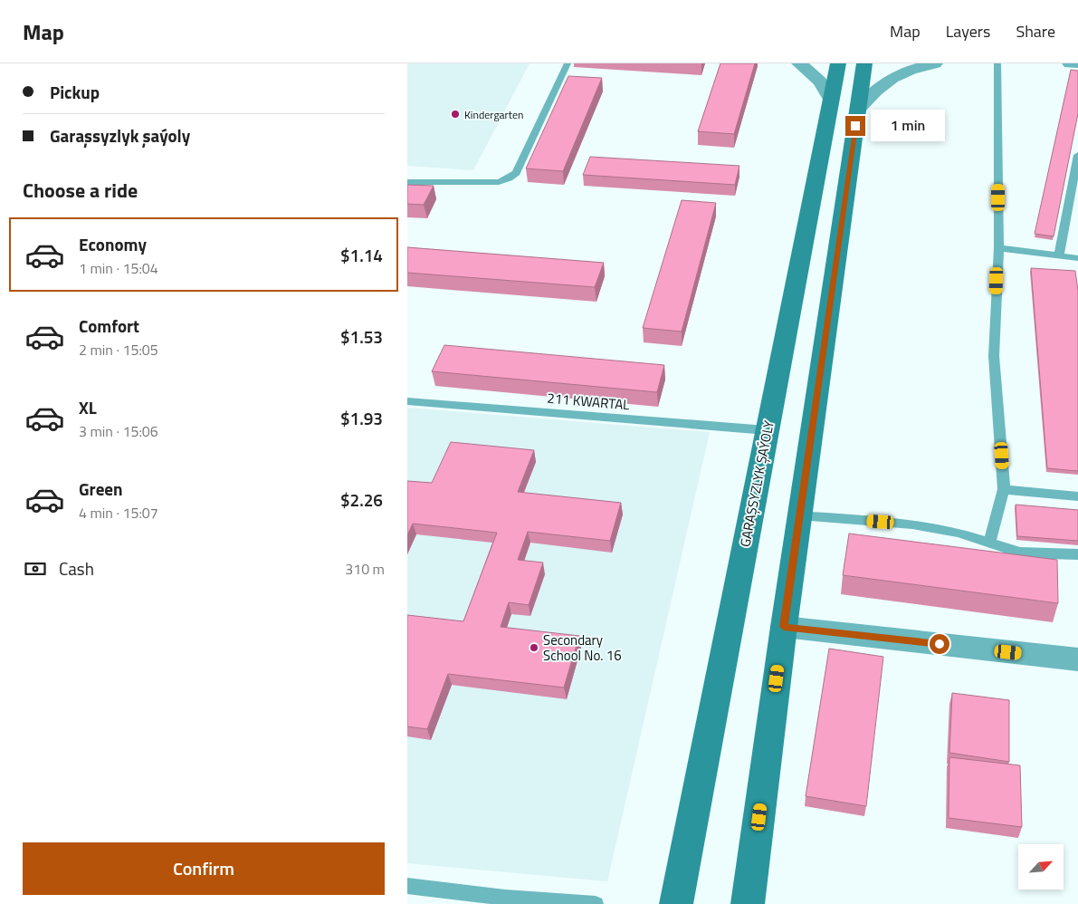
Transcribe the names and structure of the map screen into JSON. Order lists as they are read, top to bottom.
{
  "streets": {
    "main road": ["GARAŞSYZLYK ŞAÝOLY"],
    "lane": ["211 KWARTAL"]
  },
  "crossings": [
    ["211 KWARTAL", "GARAŞSYZLYK ŞAÝOLY"]
  ],
  "places": ["Kindergarten", "Secondary School No. 16"],
  "north": "top right",
  "page": {
    "header": "Map",
    "nav": ["Map", "Layers", "Share"],
    "banner": ["Pickup", "Garaşsyzlyk şaýoly"],
    "bubble": "1 min",
    "heading": "Choose a ride",
    "list": [
      {
        "name": "Economy",
        "note": "1 min · 15:04",
        "value": "$1.14"
      },
      {
        "name": "Comfort",
        "note": "2 min · 15:05",
        "value": "$1.53"
      },
      {
        "name": "XL",
        "note": "3 min · 15:06",
        "value": "$1.93"
      },
      {
        "name": "Green",
        "note": "4 min · 15:07",
        "value": "$2.26"
      }
    ],
    "pay": ["Cash", "310 m"],
    "buttons": "Confirm"
  }
}
